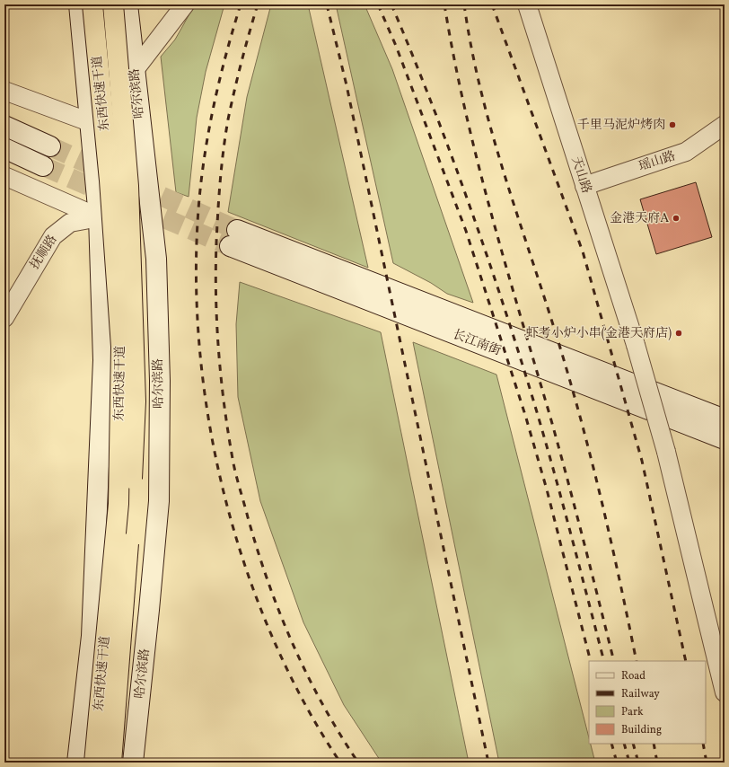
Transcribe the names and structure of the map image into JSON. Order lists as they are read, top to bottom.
{
  "streets": {
    "highway": ["东西快速干道"],
    "main road": ["哈尔滨路", "长江南街"],
    "street": ["瑶山路", "天山路", "抚顺路"]
  },
  "crossings": [
    ["瑶山路", "天山路"]
  ],
  "places": ["千里马泥炉烤肉", "金港天府A", "虾考小炉小串(金港天府店)"],
  "legend": [
    "Road",
    "Railway",
    "Park",
    "Building"
  ]
}
